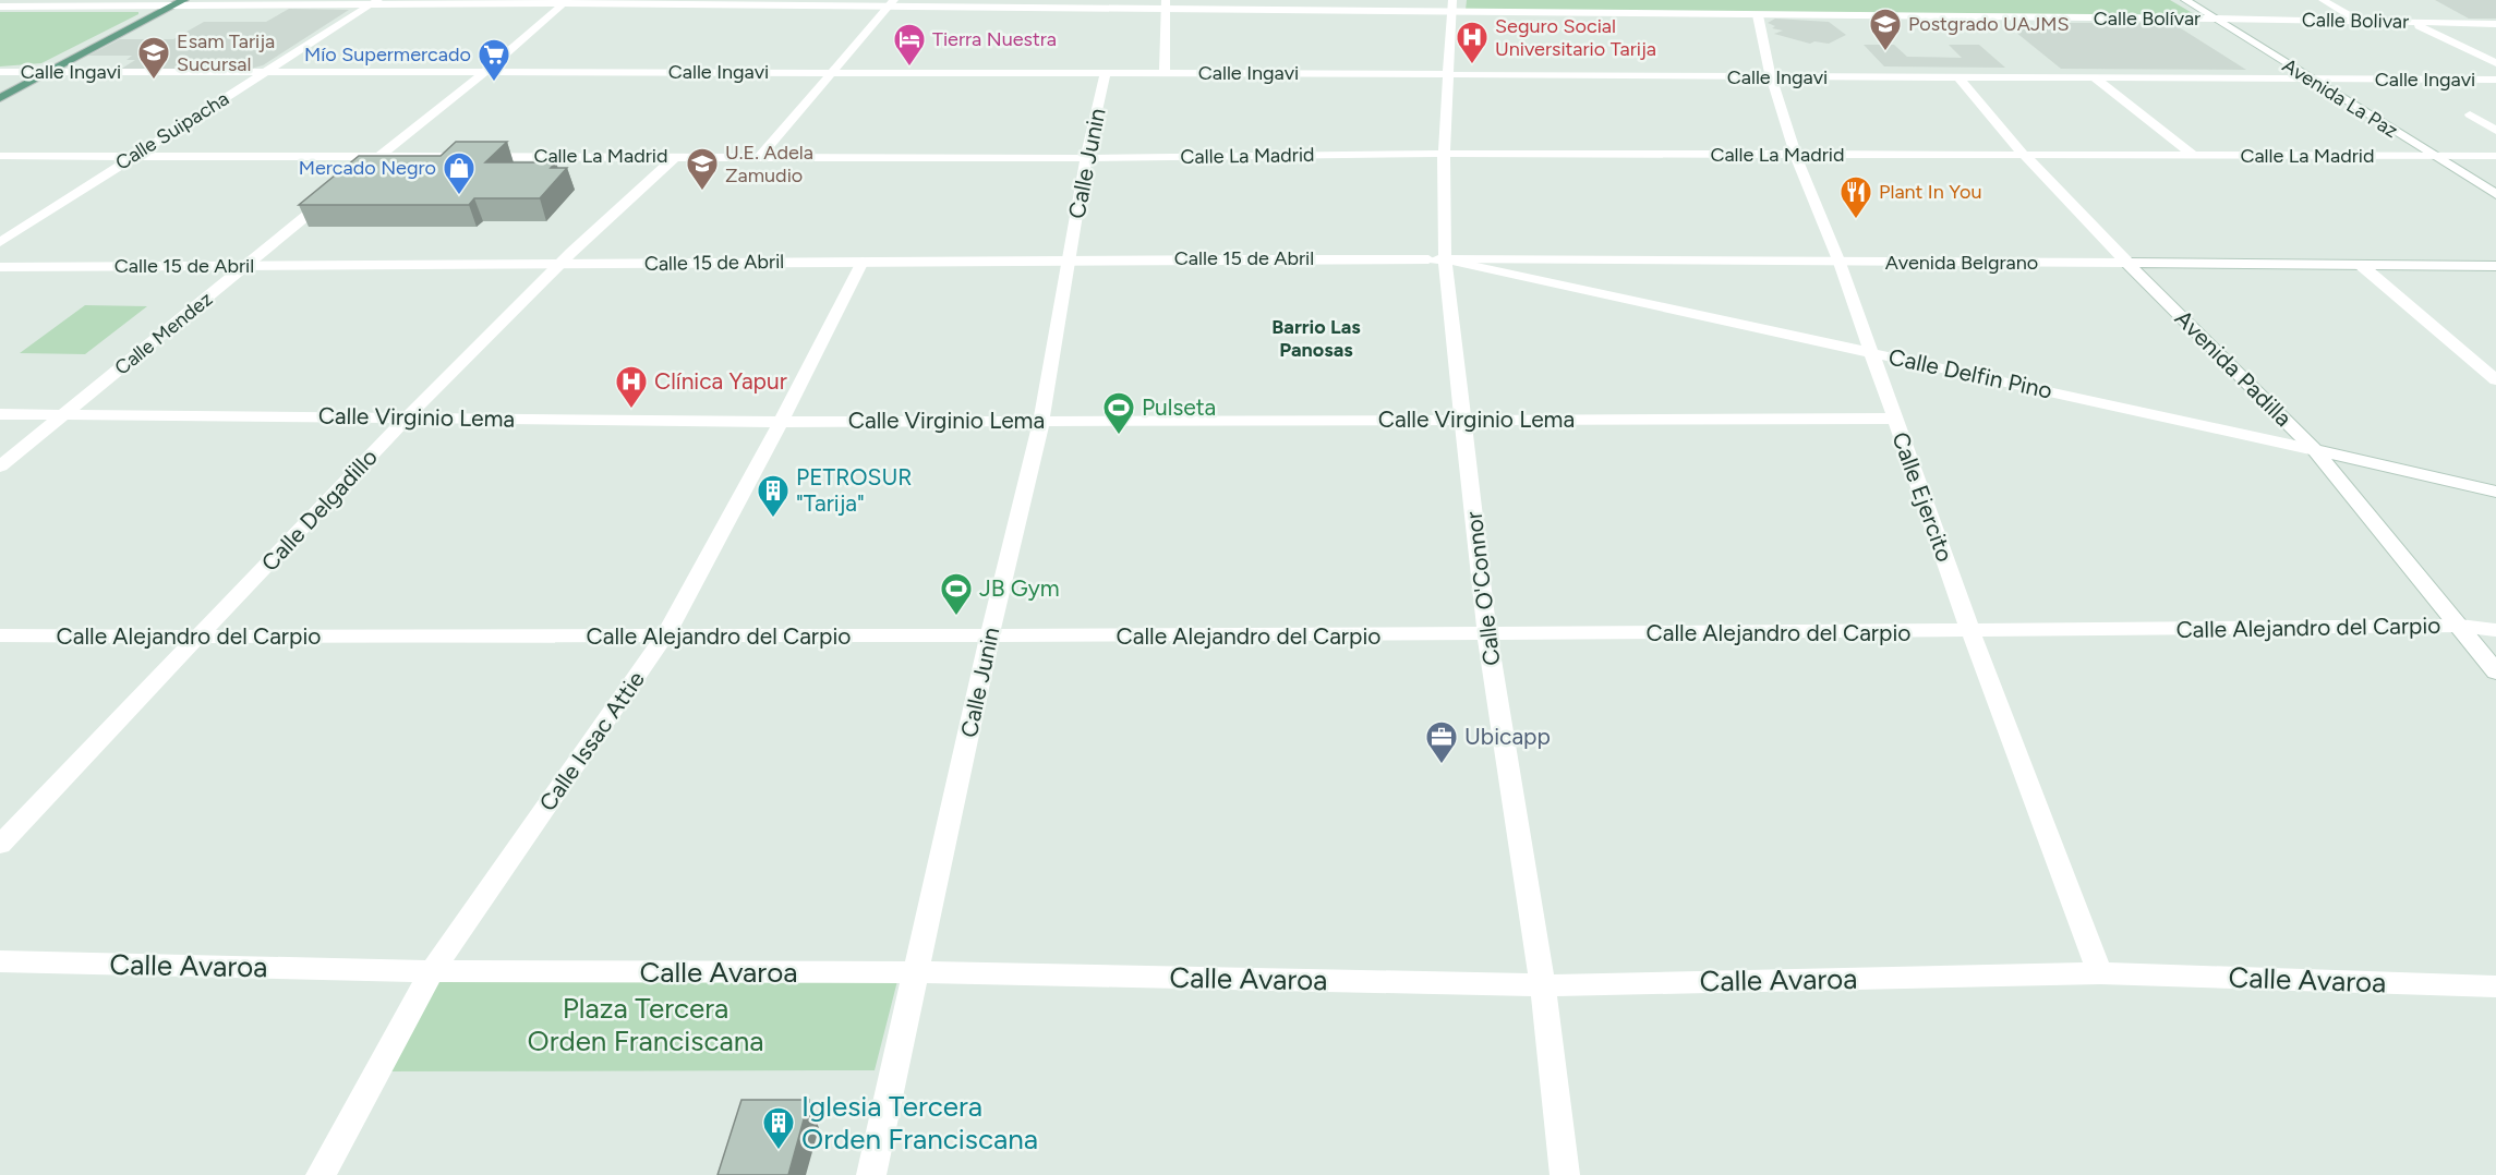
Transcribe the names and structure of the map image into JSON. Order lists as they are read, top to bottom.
{
  "streets": {
    "street": [
      "Calle Bolívar",
      "Calle Bolivar",
      "Calle Ingavi",
      "Avenida La Paz",
      "Calle Suipacha",
      "Calle La Madrid",
      "Calle Junin",
      "Calle 15 de Abril",
      "Avenida Belgrano",
      "Calle Mendez",
      "Avenida Padilla",
      "Calle Delfin Pino",
      "Calle Virginio Lema",
      "Calle Ejercito",
      "Calle Delgadillo",
      "Calle O'Connor",
      "Calle Alejandro del Carpio",
      "Calle Issac Attie",
      "Calle Avaroa"
    ]
  },
  "crossings": [
    ["Calle Bolívar", "Calle Bolivar"],
    ["Calle Bolívar", "Avenida La Paz"],
    ["Calle Bolívar", "Calle Suipacha"],
    ["Calle Bolívar", "Calle Ejercito"],
    ["Calle Bolívar", "Calle O'Connor"],
    ["Calle Bolivar", "Avenida La Paz"],
    ["Calle Ingavi", "Avenida La Paz"],
    ["Calle Ingavi", "Calle Suipacha"],
    ["Calle Ingavi", "Calle Junin"],
    ["Calle Ingavi", "Avenida Padilla"],
    ["Calle Ingavi", "Calle Ejercito"],
    ["Calle Ingavi", "Calle O'Connor"],
    ["Avenida La Paz", "Calle La Madrid"],
    ["Calle Suipacha", "Calle La Madrid"],
    ["Calle La Madrid", "Calle Junin"],
    ["Calle La Madrid", "Avenida Padilla"],
    ["Calle La Madrid", "Calle Ejercito"],
    ["Calle La Madrid", "Calle Delgadillo"],
    ["Calle La Madrid", "Calle O'Connor"],
    ["Calle Junin", "Calle 15 de Abril"],
    ["Calle Junin", "Calle Virginio Lema"],
    ["Calle Junin", "Calle Alejandro del Carpio"],
    ["Calle Junin", "Calle Avaroa"],
    ["Calle 15 de Abril", "Avenida Belgrano"],
    ["Calle 15 de Abril", "Calle Mendez"],
    ["Calle 15 de Abril", "Calle Delfin Pino"],
    ["Calle 15 de Abril", "Calle Delgadillo"],
    ["Calle 15 de Abril", "Calle O'Connor"],
    ["Calle 15 de Abril", "Calle Issac Attie"],
    ["Avenida Belgrano", "Avenida Padilla"],
    ["Avenida Belgrano", "Calle Delfin Pino"],
    ["Avenida Belgrano", "Calle Ejercito"],
    ["Avenida Belgrano", "Calle O'Connor"],
    ["Calle Mendez", "Calle Virginio Lema"],
    ["Avenida Padilla", "Calle Delfin Pino"],
    ["Avenida Padilla", "Calle Alejandro del Carpio"],
    ["Calle Delfin Pino", "Calle Ejercito"],
    ["Calle Delfin Pino", "Calle O'Connor"],
    ["Calle Virginio Lema", "Calle Ejercito"],
    ["Calle Virginio Lema", "Calle Delgadillo"],
    ["Calle Virginio Lema", "Calle O'Connor"],
    ["Calle Virginio Lema", "Calle Issac Attie"],
    ["Calle Ejercito", "Calle Alejandro del Carpio"],
    ["Calle Ejercito", "Calle Avaroa"],
    ["Calle Delgadillo", "Calle Alejandro del Carpio"],
    ["Calle O'Connor", "Calle Alejandro del Carpio"],
    ["Calle O'Connor", "Calle Avaroa"],
    ["Calle Alejandro del Carpio", "Calle Issac Attie"],
    ["Calle Issac Attie", "Calle Avaroa"]
  ],
  "districts": ["Barrio Las Panosas"],
  "parks": ["Plaza Tercera Orden Franciscana"],
  "places": {
    "school or university": ["Postgrado UAJMS", "Esam Tarija Sucursal", "U.E. Adela Zamudio"],
    "hospital": ["Seguro Social Universitario Tarija", "Clínica Yapur"],
    "hotel": ["Tierra Nuestra"],
    "supermarket": ["Mío Supermercado"],
    "shop": ["Mercado Negro"],
    "restaurant": ["Plant In You"],
    "sports": ["Pulseta", "JB Gym"],
    "building": ["PETROSUR \"Tarija\"", "Iglesia Tercera Orden Franciscana"],
    "office": ["Ubicapp"]
  }
}
